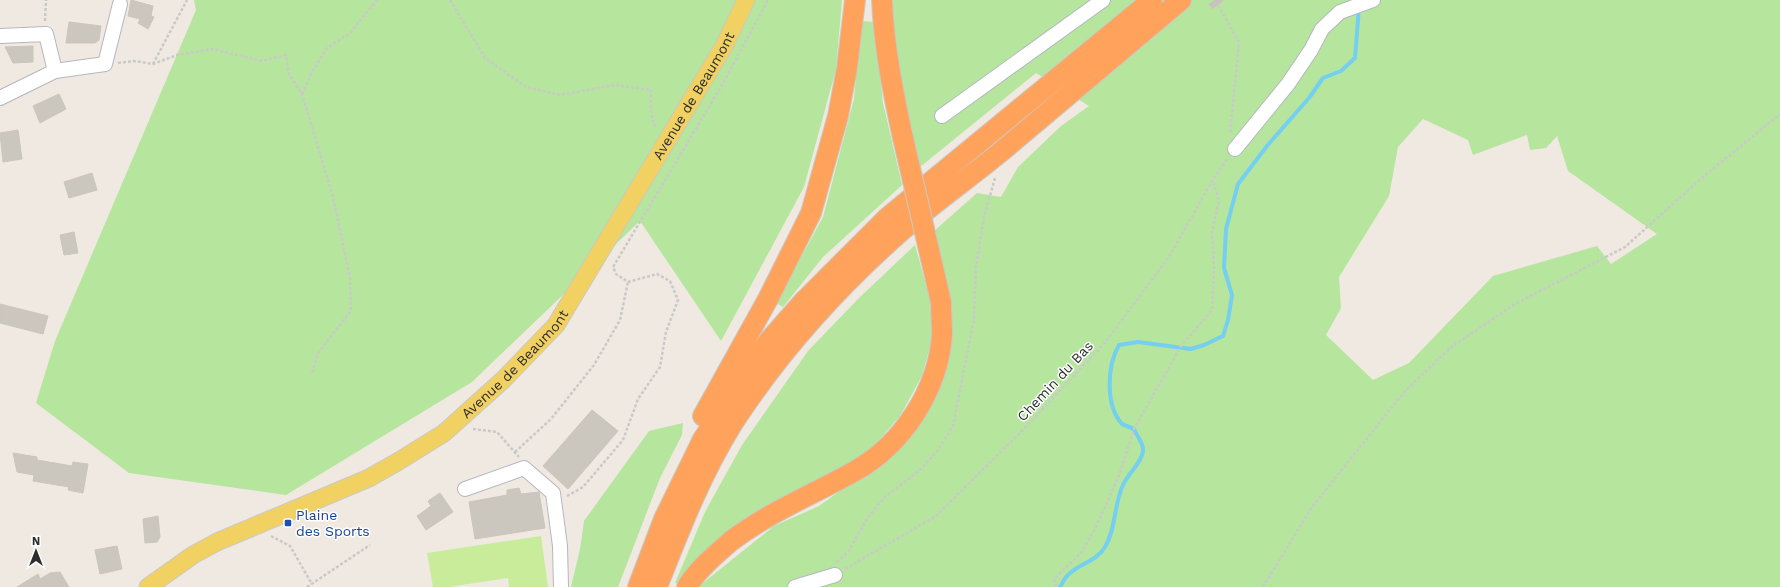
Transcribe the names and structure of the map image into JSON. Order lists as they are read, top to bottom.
{
  "streets": {
    "main road": ["Avenue de Beaumont"],
    "path": ["Chemin du Bas"]
  },
  "places": {
    "transit": ["Plaine des Sports"]
  },
  "north": "top"
}
